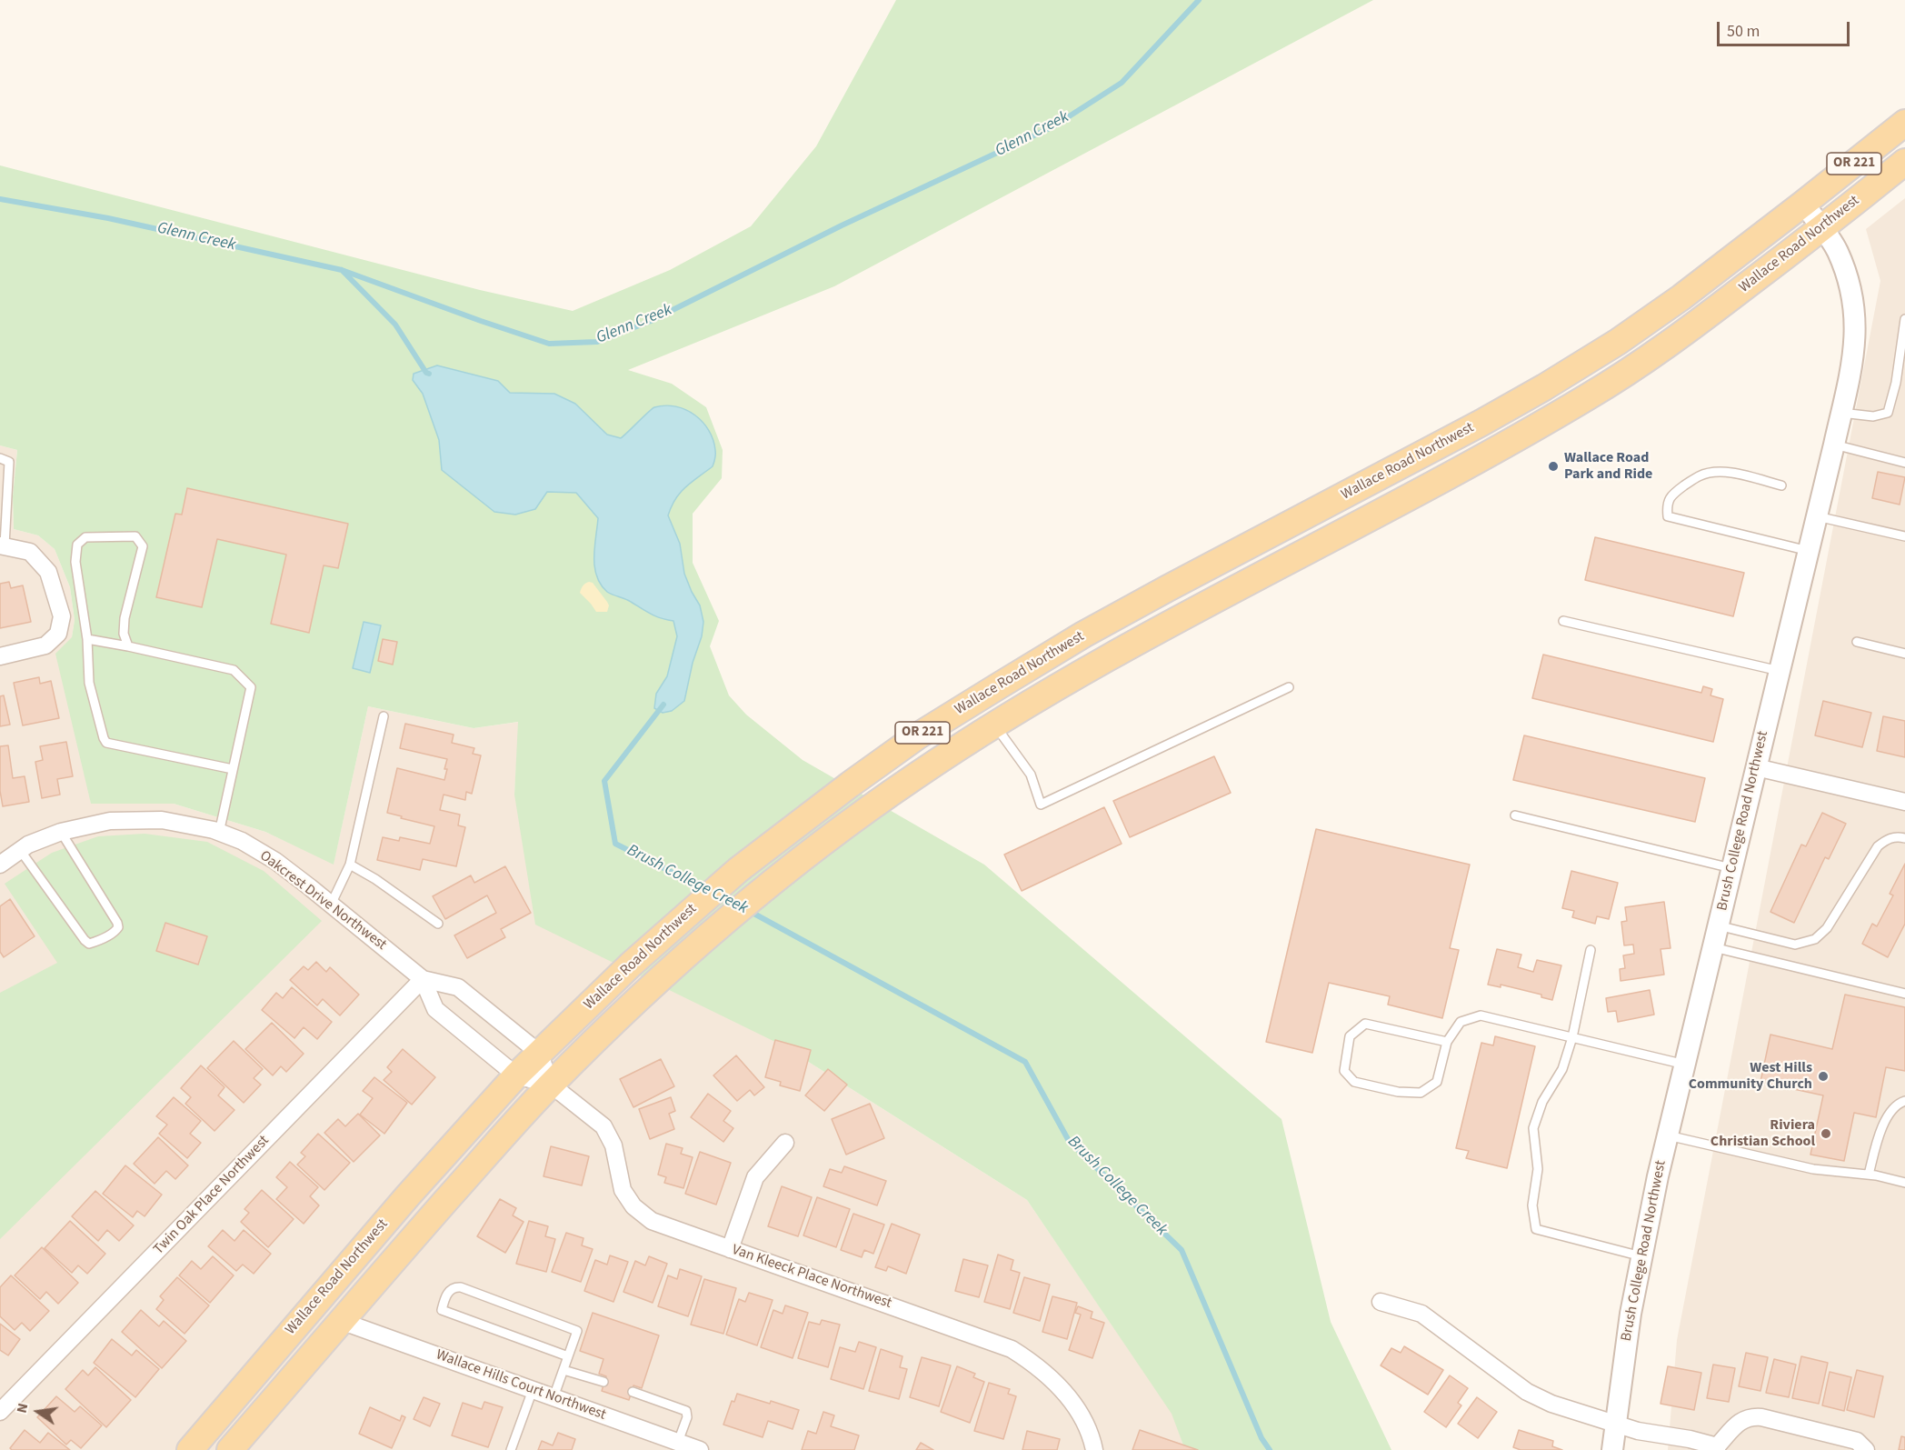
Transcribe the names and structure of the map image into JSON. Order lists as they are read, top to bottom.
{
  "streets": {
    "main road": ["OR 221", "Wallace Road Northwest"],
    "street": [
      "Brush College Road Northwest",
      "Oakcrest Drive Northwest",
      "Twin Oak Place Northwest",
      "Van Kleeck Place Northwest",
      "Wallace Hills Court Northwest"
    ]
  },
  "crossings": [
    ["Wallace Road Northwest", "Brush College Road Northwest"],
    ["Wallace Road Northwest", "Oakcrest Drive Northwest"],
    ["Wallace Road Northwest", "Van Kleeck Place Northwest"],
    ["Wallace Road Northwest", "Wallace Hills Court Northwest"],
    ["Oakcrest Drive Northwest", "Twin Oak Place Northwest"],
    ["Oakcrest Drive Northwest", "Van Kleeck Place Northwest"]
  ],
  "water": ["Glenn Creek", "Brush College Creek"],
  "places": ["Wallace Road Park and Ride", "West Hills Community Church", "Riviera Christian School"],
  "scale_bar": "50 m",
  "north": "left"
}
